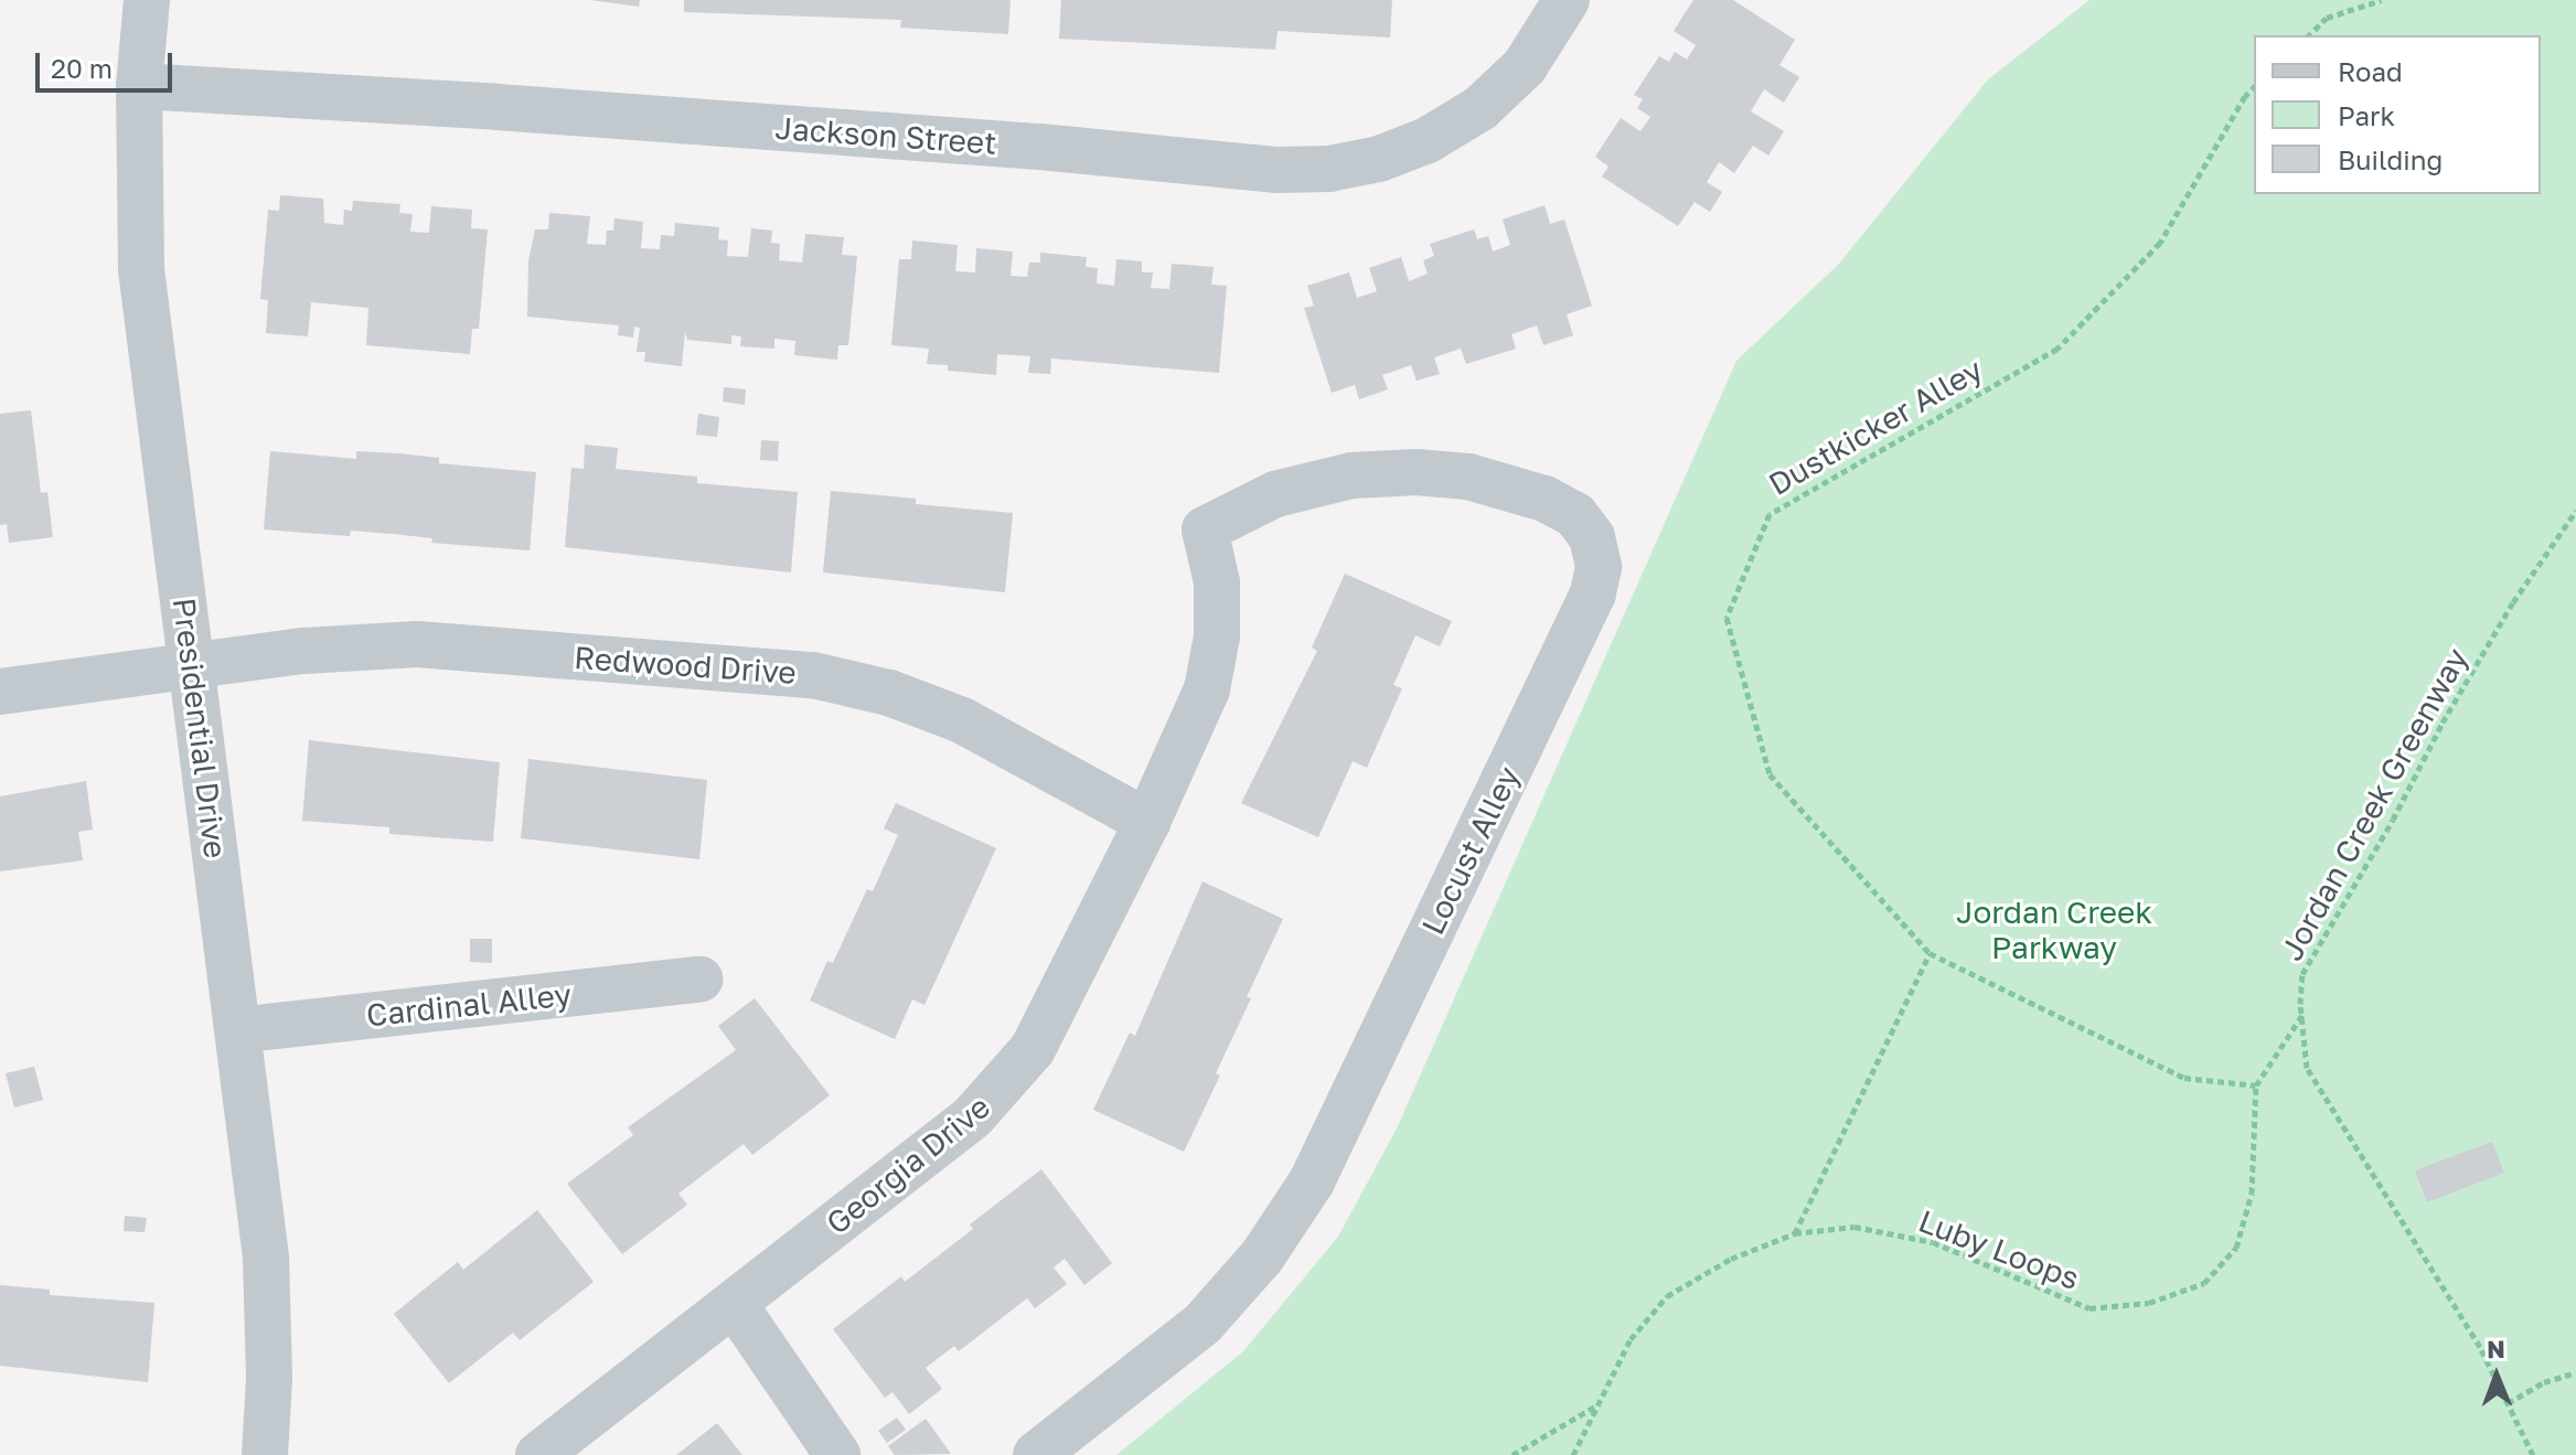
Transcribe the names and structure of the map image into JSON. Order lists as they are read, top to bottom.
{
  "streets": {
    "street": [
      "Jackson Street",
      "Redwood Drive",
      "Presidential Drive",
      "Locust Alley",
      "Cardinal Alley",
      "Georgia Drive"
    ],
    "path": ["Dustkicker Alley", "Jordan Creek Greenway", "Luby Loops"]
  },
  "crossings": [
    ["Jackson Street", "Presidential Drive"],
    ["Dustkicker Alley", "Luby Loops"],
    ["Redwood Drive", "Presidential Drive"],
    ["Redwood Drive", "Georgia Drive"],
    ["Presidential Drive", "Cardinal Alley"],
    ["Locust Alley", "Georgia Drive"]
  ],
  "parks": ["Jordan Creek Parkway"],
  "legend": ["Road", "Park", "Building"],
  "scale_bar": "20 m",
  "north": "top"
}
